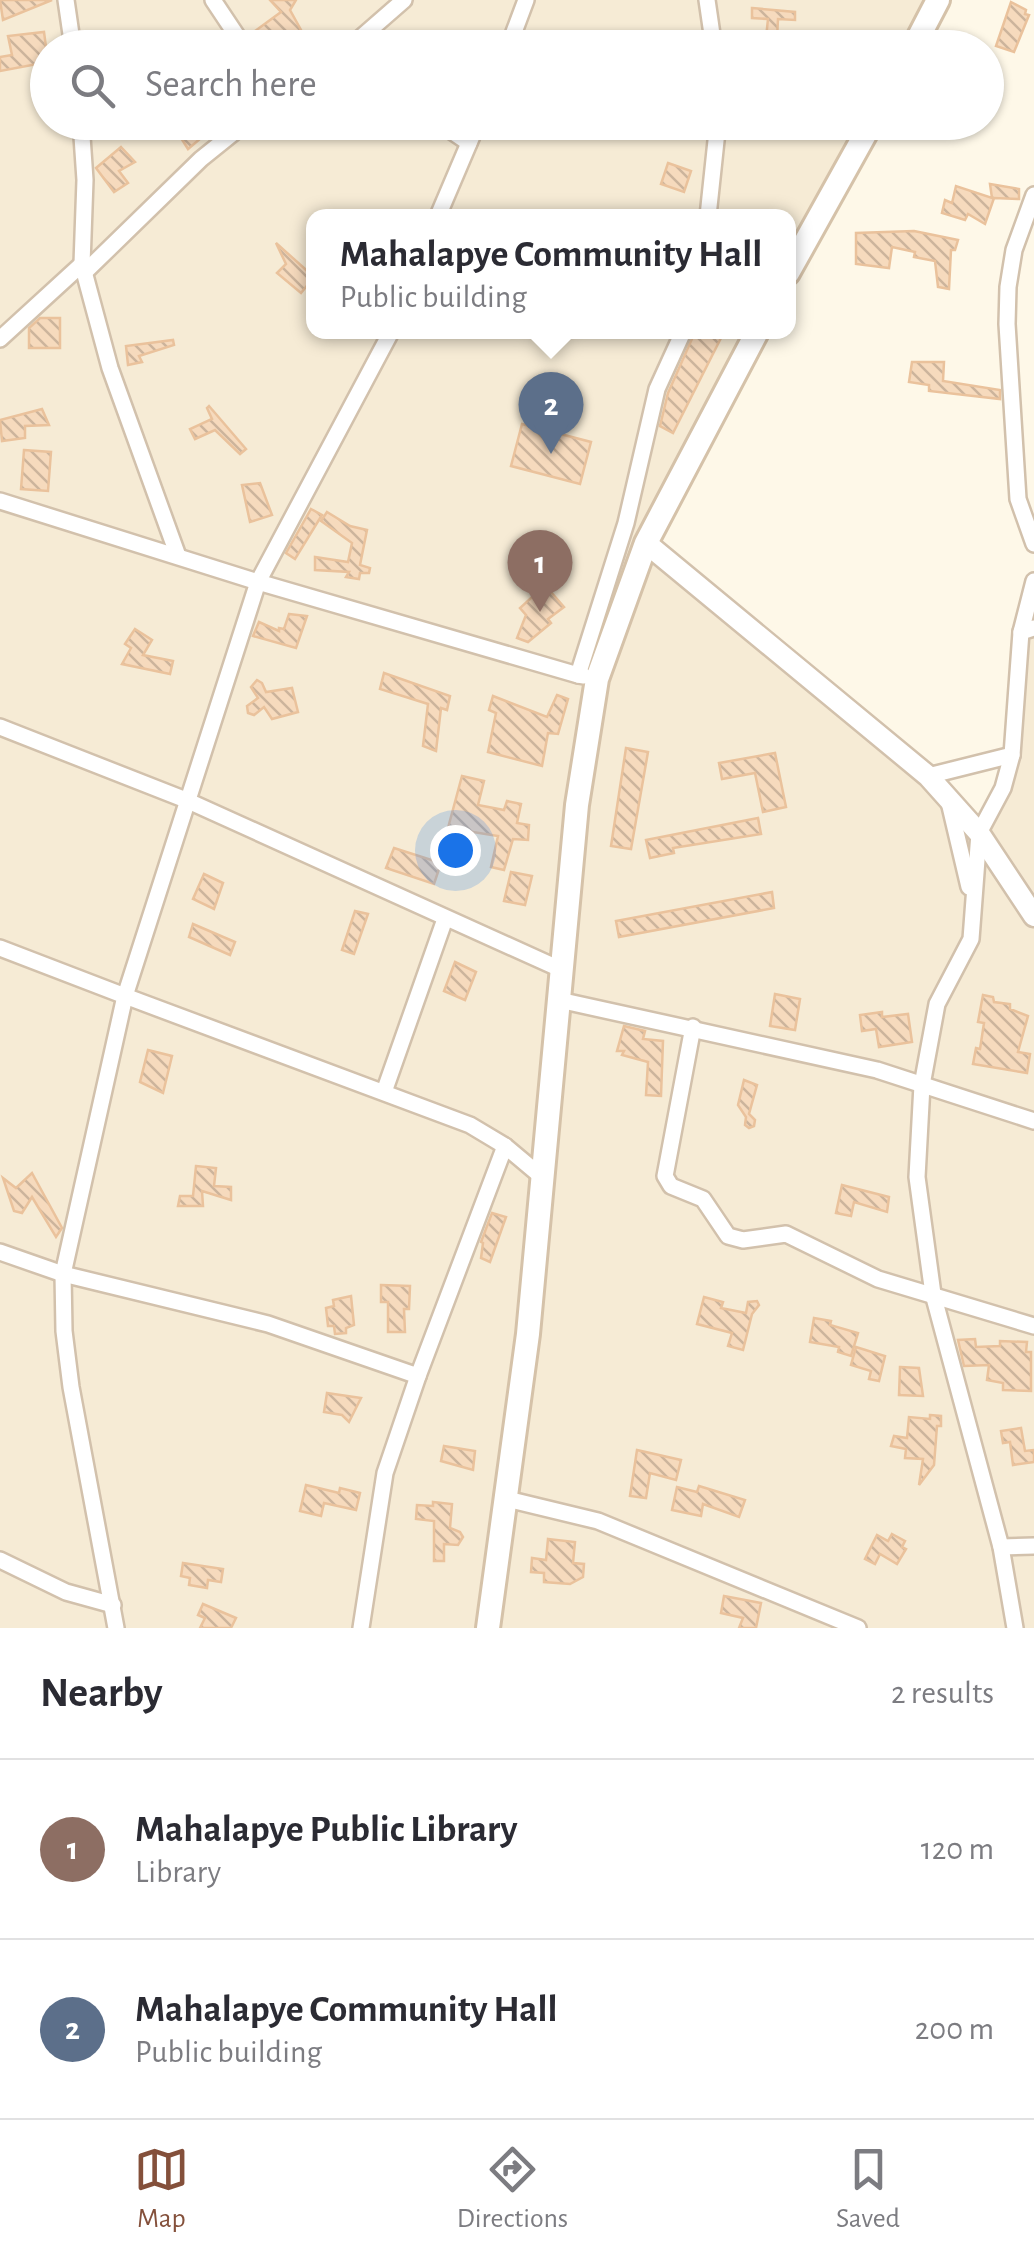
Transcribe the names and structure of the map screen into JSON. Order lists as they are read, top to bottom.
{
  "page": {
    "search": "Search here",
    "popup": ["Mahalapye Community Hall", "Public building"],
    "pins": ["2", "1"],
    "heading": ["Nearby", "2 results"],
    "list": [
      {
        "mark": "1",
        "name": "Mahalapye Public Library",
        "note": "Library",
        "value": "120 m"
      },
      {
        "mark": "2",
        "name": "Mahalapye Community Hall",
        "note": "Public building",
        "value": "200 m"
      }
    ],
    "nav": ["Map", "Directions", "Saved"]
  }
}
